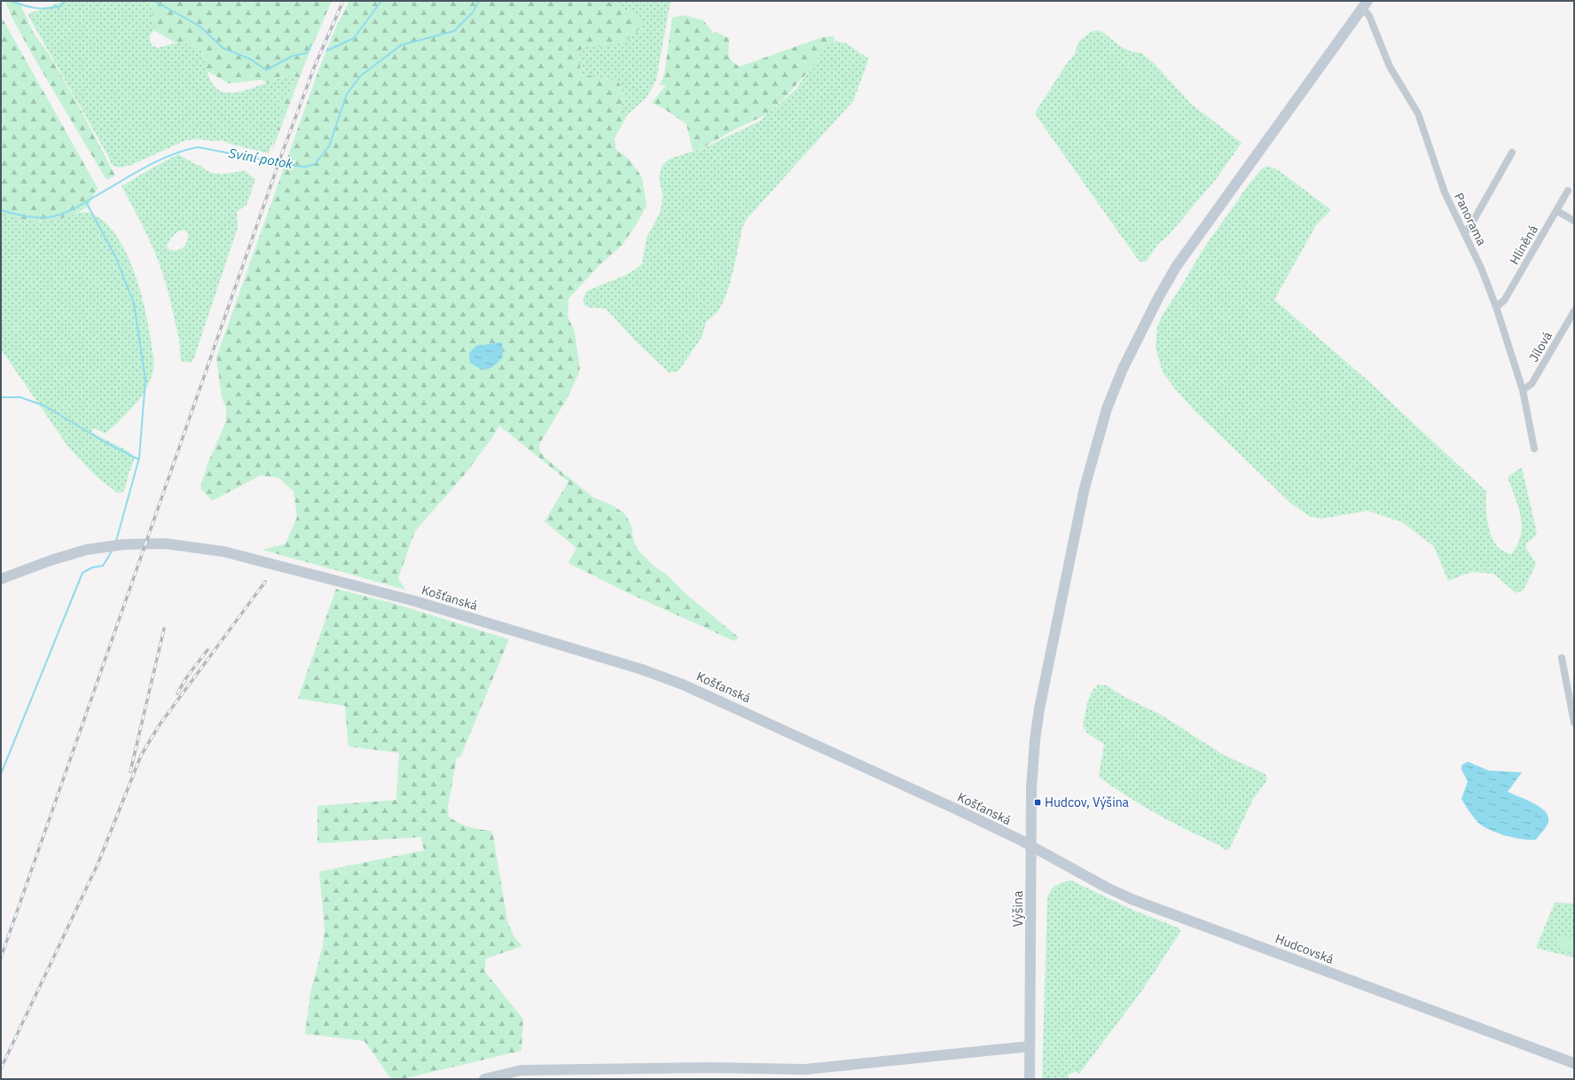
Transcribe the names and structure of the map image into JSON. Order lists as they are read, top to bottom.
{
  "streets": {
    "street": [
      "Panorama",
      "Hliněná",
      "Jílová",
      "Košťanská",
      "Výšina",
      "Hudcovská"
    ]
  },
  "crossings": [
    ["Panorama", "Hliněná"],
    ["Panorama", "Jílová"],
    ["Panorama", "Výšina"],
    ["Košťanská", "Výšina"],
    ["Košťanská", "Hudcovská"],
    ["Výšina", "Hudcovská"]
  ],
  "water": ["Sviní potok"],
  "places": {
    "transit": ["Hudcov, Výšina"]
  }
}
